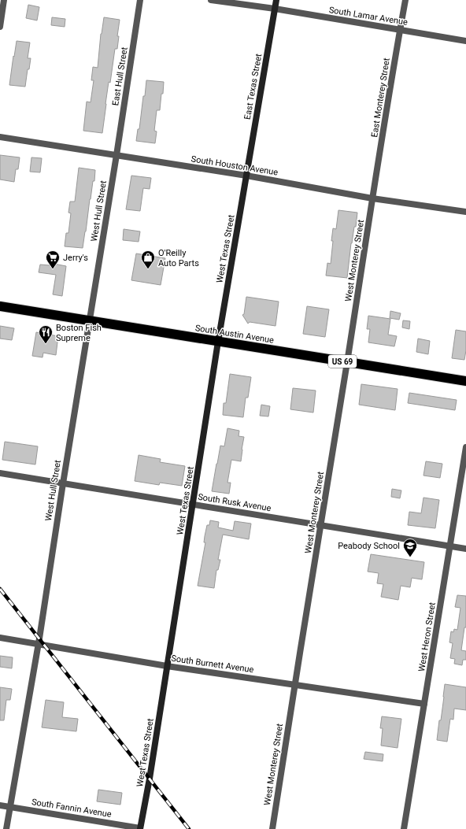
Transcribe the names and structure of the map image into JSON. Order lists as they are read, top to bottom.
{
  "streets": {
    "highway": ["South Austin Avenue", "US 69"],
    "street": [
      "South Lamar Avenue",
      "East Hull Street",
      "East Texas Street",
      "East Monterey Street",
      "South Houston Avenue",
      "West Hull Street",
      "West Texas Street",
      "West Monterey Street",
      "South Rusk Avenue",
      "West Heron Street",
      "South Burnett Avenue",
      "South Fannin Avenue"
    ]
  },
  "crossings": [
    ["South Lamar Avenue", "East Texas Street"],
    ["South Lamar Avenue", "East Monterey Street"],
    ["East Hull Street", "South Houston Avenue"],
    ["East Hull Street", "West Hull Street"],
    ["East Texas Street", "South Houston Avenue"],
    ["East Texas Street", "West Texas Street"],
    ["East Monterey Street", "South Houston Avenue"],
    ["East Monterey Street", "West Monterey Street"],
    ["South Houston Avenue", "West Hull Street"],
    ["South Houston Avenue", "West Texas Street"],
    ["South Houston Avenue", "West Monterey Street"],
    ["West Hull Street", "South Austin Avenue"],
    ["West Hull Street", "South Rusk Avenue"],
    ["West Hull Street", "South Burnett Avenue"],
    ["West Hull Street", "South Fannin Avenue"],
    ["West Texas Street", "South Austin Avenue"],
    ["West Texas Street", "South Rusk Avenue"],
    ["West Texas Street", "South Burnett Avenue"],
    ["West Texas Street", "South Fannin Avenue"],
    ["West Monterey Street", "South Austin Avenue"],
    ["West Monterey Street", "South Rusk Avenue"],
    ["West Monterey Street", "South Burnett Avenue"],
    ["South Rusk Avenue", "West Heron Street"],
    ["West Heron Street", "South Burnett Avenue"]
  ],
  "places": {
    "supermarket": ["Jerry's"],
    "shop": ["O'Reilly Auto Parts"],
    "restaurant": ["Boston Fish Supreme"],
    "school or university": ["Peabody School"]
  }
}
